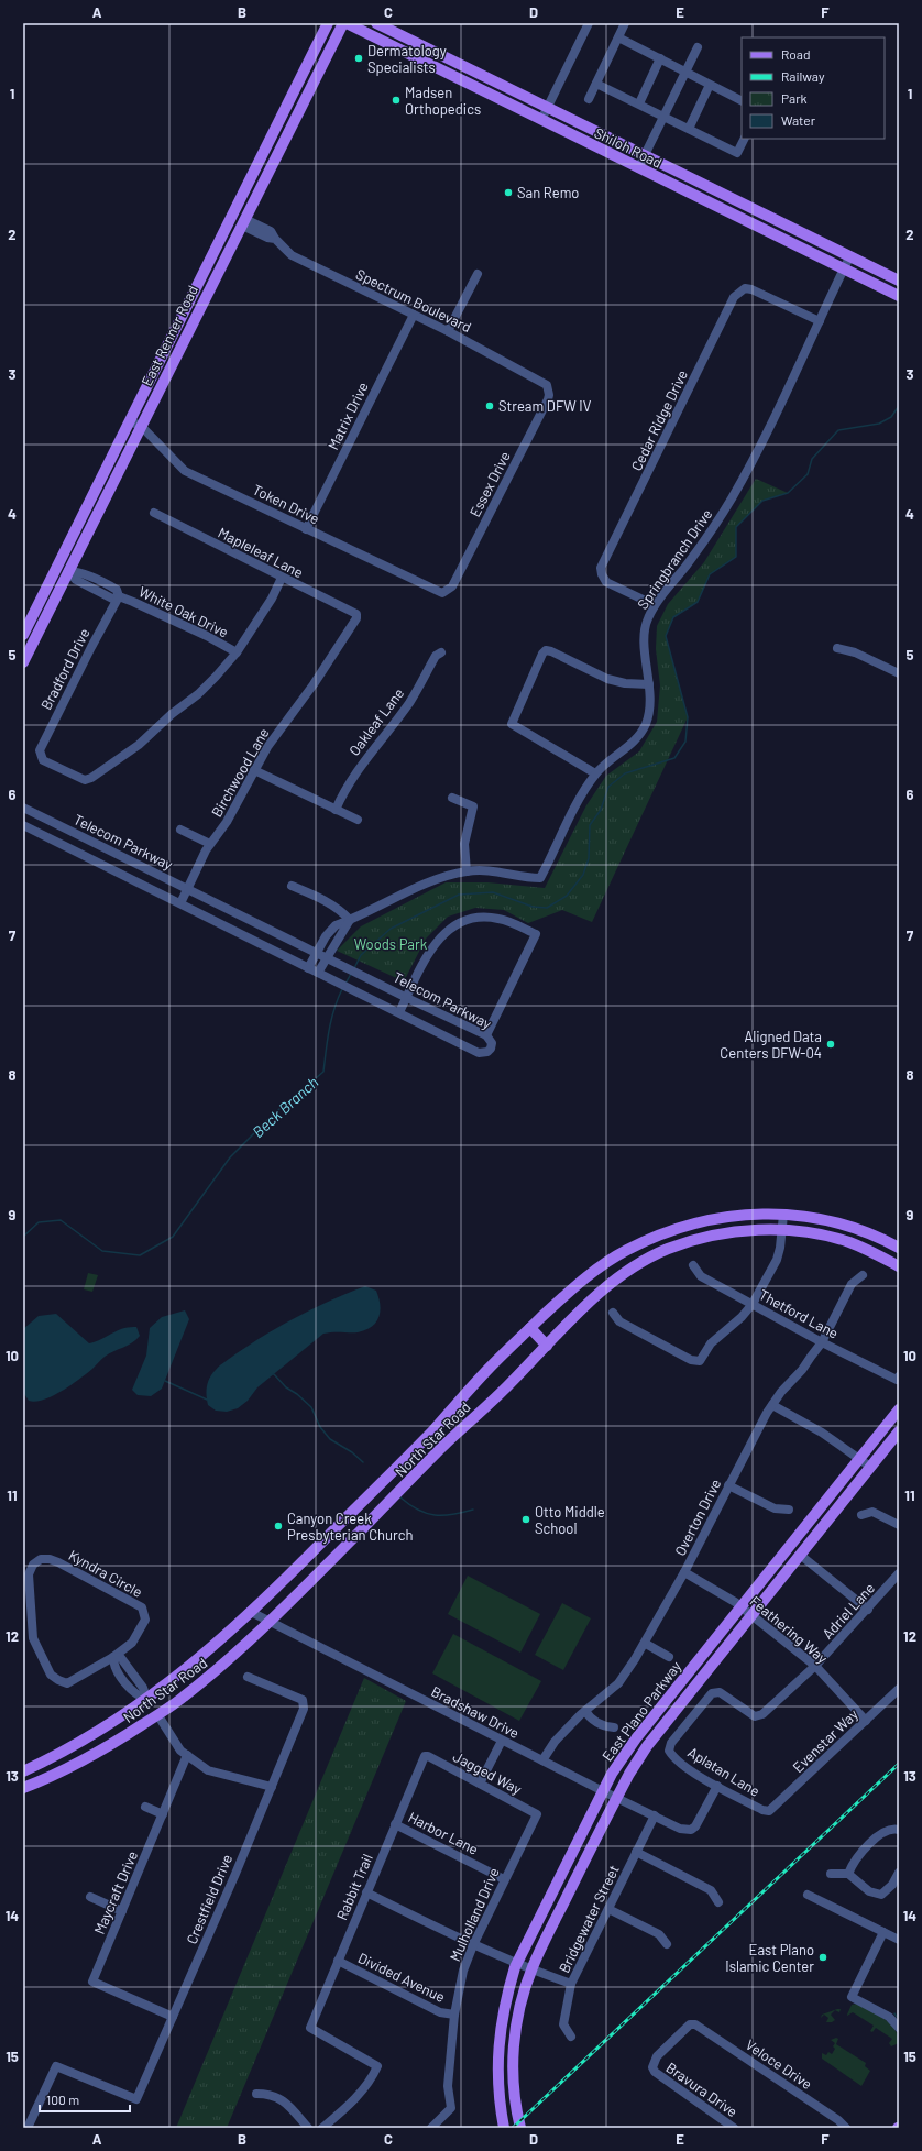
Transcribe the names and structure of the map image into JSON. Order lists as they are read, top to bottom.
{
  "streets": {
    "main road": [
      "Shiloh Road",
      "East Renner Road",
      "North Star Road",
      "East Plano Parkway"
    ],
    "street": [
      "Spectrum Boulevard",
      "Matrix Drive",
      "Cedar Ridge Drive",
      "Essex Drive",
      "Token Drive",
      "Mapleleaf Lane",
      "Springbranch Drive",
      "White Oak Drive",
      "Bradford Drive",
      "Oakleaf Lane",
      "Birchwood Lane",
      "Telecom Parkway",
      "Thetford Lane",
      "Overton Drive",
      "Kyndra Circle",
      "Adriel Lane",
      "Feathering Way",
      "Bradshaw Drive",
      "Evenstar Way",
      "Aplatan Lane",
      "Jagged Way",
      "Harbor Lane",
      "Rabbit Trail",
      "Maycraft Drive",
      "Crestfield Drive",
      "Mulholland Drive",
      "Bridgewater Street",
      "Divided Avenue",
      "Veloce Drive",
      "Bravura Drive"
    ]
  },
  "crossings": [
    ["Shiloh Road", "Springbranch Drive"],
    ["Spectrum Boulevard", "East Renner Road"],
    ["Spectrum Boulevard", "Matrix Drive"],
    ["Spectrum Boulevard", "Essex Drive"],
    ["East Renner Road", "Token Drive"],
    ["East Renner Road", "White Oak Drive"],
    ["Matrix Drive", "Token Drive"],
    ["Cedar Ridge Drive", "Springbranch Drive"],
    ["Essex Drive", "Token Drive"],
    ["Mapleleaf Lane", "Birchwood Lane"],
    ["Springbranch Drive", "Telecom Parkway"],
    ["White Oak Drive", "Bradford Drive"],
    ["Birchwood Lane", "Telecom Parkway"],
    ["Thetford Lane", "Overton Drive"],
    ["North Star Road", "Bradshaw Drive"],
    ["Overton Drive", "Feathering Way"],
    ["Overton Drive", "Bradshaw Drive"],
    ["Adriel Lane", "Feathering Way"],
    ["Adriel Lane", "Aplatan Lane"],
    ["Feathering Way", "East Plano Parkway"],
    ["Feathering Way", "Evenstar Way"],
    ["East Plano Parkway", "Bradshaw Drive"],
    ["Bradshaw Drive", "Aplatan Lane"],
    ["Bradshaw Drive", "Bridgewater Street"],
    ["Evenstar Way", "Aplatan Lane"],
    ["Jagged Way", "Rabbit Trail"],
    ["Jagged Way", "Mulholland Drive"],
    ["Harbor Lane", "Rabbit Trail"],
    ["Harbor Lane", "Mulholland Drive"],
    ["Rabbit Trail", "Divided Avenue"],
    ["Maycraft Drive", "Crestfield Drive"],
    ["Mulholland Drive", "Divided Avenue"],
    ["Veloce Drive", "Bravura Drive"]
  ],
  "water": ["Beck Branch"],
  "parks": ["Woods Park"],
  "places": [
    "Dermatology Specialists",
    "Madsen Orthopedics",
    "San Remo",
    "Stream DFW IV",
    "Aligned Data Centers DFW-04",
    "Otto Middle School",
    "Canyon Creek Presbyterian Church",
    "East Plano Islamic Center"
  ],
  "legend": [
    "Road",
    "Railway",
    "Park",
    "Water"
  ],
  "scale_bar": "100 m",
  "grid": {
    "columns": [
      "A",
      "B",
      "C",
      "D",
      "E",
      "F"
    ],
    "rows": [
      "1",
      "2",
      "3",
      "4",
      "5",
      "6",
      "7",
      "8",
      "9",
      "10",
      "11",
      "12",
      "13",
      "14",
      "15"
    ]
  }
}
